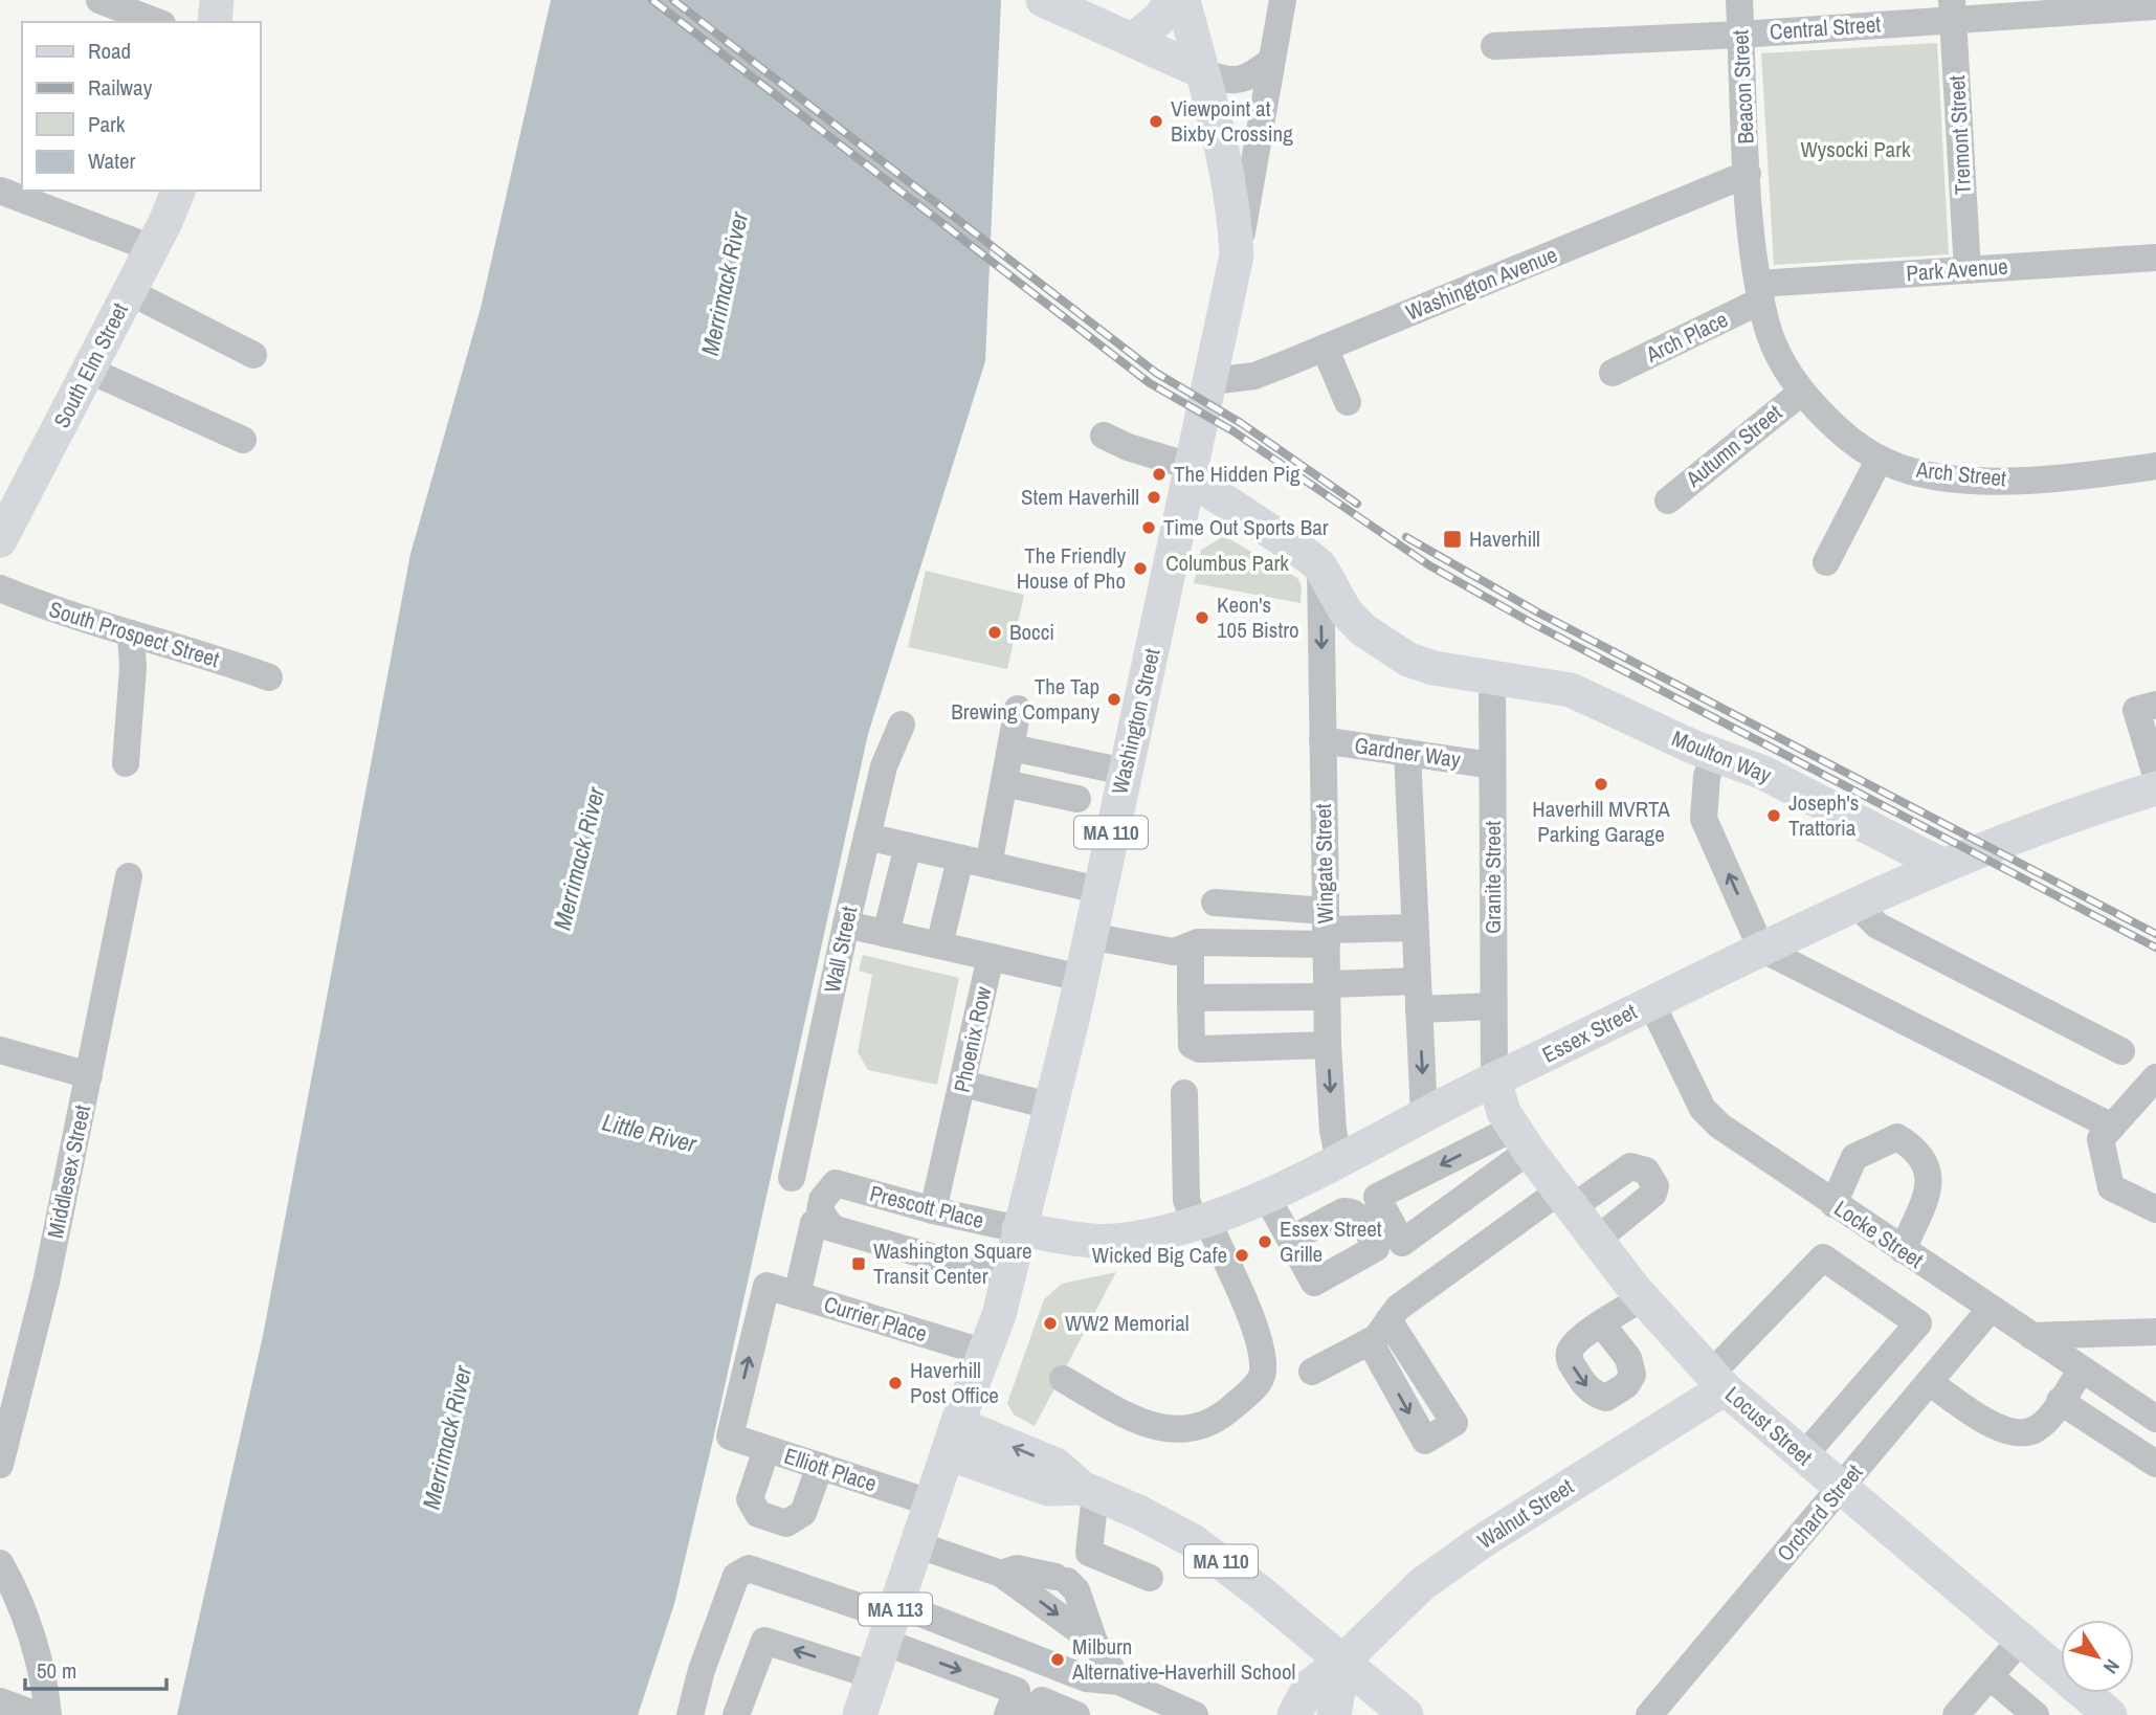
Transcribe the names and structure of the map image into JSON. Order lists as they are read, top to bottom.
{
  "streets": {
    "main road": [
      "South Elm Street",
      "Washington Street",
      "Moulton Way",
      "MA 110",
      "Essex Street",
      "Locust Street",
      "Walnut Street",
      "MA 113"
    ],
    "street": [
      "Central Street",
      "Beacon Street",
      "Tremont Street",
      "Park Avenue",
      "Washington Avenue",
      "Arch Place",
      "Autumn Street",
      "Arch Street",
      "South Prospect Street",
      "Gardner Way",
      "Wingate Street",
      "Granite Street",
      "Wall Street",
      "Phoenix Row",
      "Middlesex Street",
      "Prescott Place",
      "Locke Street",
      "Currier Place",
      "Elliott Place",
      "Orchard Street"
    ]
  },
  "crossings": [
    ["Central Street", "Beacon Street"],
    ["Central Street", "Tremont Street"],
    ["Beacon Street", "Washington Avenue"],
    ["Beacon Street", "Arch Street"],
    ["Tremont Street", "Park Avenue"],
    ["Park Avenue", "Arch Place"],
    ["Park Avenue", "Arch Street"],
    ["Washington Avenue", "Arch Street"],
    ["Washington Avenue", "Washington Street"],
    ["Arch Place", "Arch Street"],
    ["Autumn Street", "Arch Street"],
    ["Washington Street", "MA 110"],
    ["Washington Street", "Essex Street"],
    ["Washington Street", "Phoenix Row"],
    ["Washington Street", "Prescott Place"],
    ["Gardner Way", "Wingate Street"],
    ["Gardner Way", "Granite Street"],
    ["Moulton Way", "Wingate Street"],
    ["Moulton Way", "Granite Street"],
    ["Moulton Way", "Essex Street"],
    ["MA 110", "Essex Street"],
    ["MA 110", "Prescott Place"],
    ["MA 110", "Currier Place"],
    ["MA 110", "Walnut Street"],
    ["MA 110", "MA 113"],
    ["Wingate Street", "Essex Street"],
    ["Granite Street", "Essex Street"],
    ["Granite Street", "Locust Street"],
    ["Essex Street", "Prescott Place"],
    ["Essex Street", "Locke Street"],
    ["Essex Street", "Locust Street"],
    ["Phoenix Row", "Prescott Place"],
    ["Locke Street", "Orchard Street"],
    ["Currier Place", "Elliott Place"],
    ["Locust Street", "Orchard Street"],
    ["Locust Street", "Walnut Street"],
    ["Elliott Place", "MA 113"]
  ],
  "one_way": ["Currier Place"],
  "water": ["Merrimack River", "Little River"],
  "parks": ["Wysocki Park", "Columbus Park"],
  "places": {
    "other": [
      "Viewpoint at Bixby Crossing",
      "The Hidden Pig",
      "Stem Haverhill",
      "Time Out Sports Bar",
      "The Friendly House of Pho",
      "Keon's 105 Bistro",
      "Bocci",
      "The Tap Brewing Company",
      "Haverhill MVRTA Parking Garage",
      "Joseph's Trattoria",
      "Essex Street Grille",
      "Wicked Big Cafe",
      "WW2 Memorial",
      "Haverhill Post Office",
      "Milburn Alternative-Haverhill School"
    ],
    "transit": ["Haverhill", "Washington Square Transit Center"]
  },
  "legend": [
    "Road",
    "Railway",
    "Park",
    "Water"
  ],
  "scale_bar": "50 m",
  "north": "bottom right"
}
